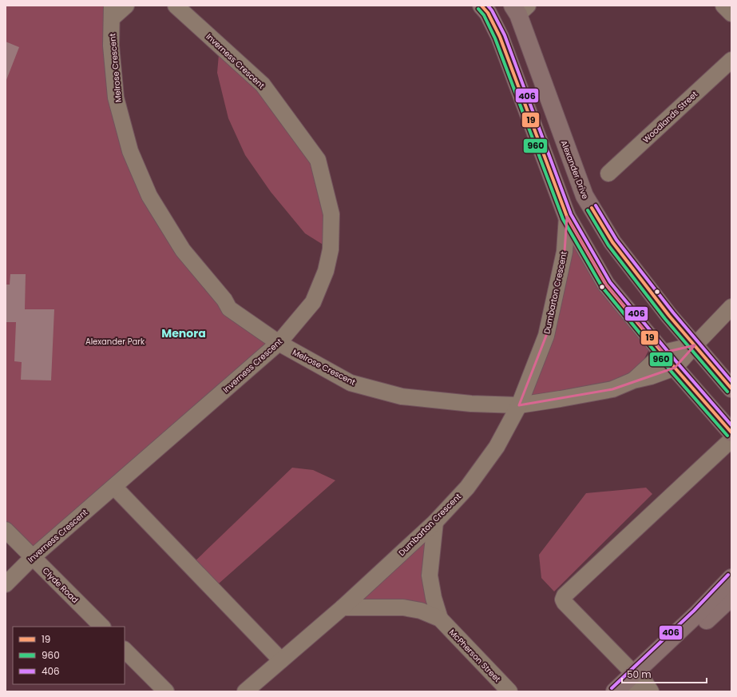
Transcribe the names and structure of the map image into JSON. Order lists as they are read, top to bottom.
{
  "streets": {
    "main road": ["Alexander Drive"],
    "street": [
      "Inverness Crescent",
      "Melrose Crescent",
      "Woodlands Street",
      "Dumbarton Crescent",
      "Clyde Road",
      "McPherson Street"
    ]
  },
  "crossings": [
    ["Inverness Crescent", "Melrose Crescent"],
    ["Inverness Crescent", "Clyde Road"],
    ["Melrose Crescent", "Alexander Drive"],
    ["Melrose Crescent", "Dumbarton Crescent"],
    ["Dumbarton Crescent", "McPherson Street"]
  ],
  "districts": ["Menora"],
  "parks": ["Alexander Park"],
  "lines": ["transit line 19", "transit line 406", "transit line 960"],
  "legend": ["19", "960", "406"],
  "scale_bar": "50 m"
}
